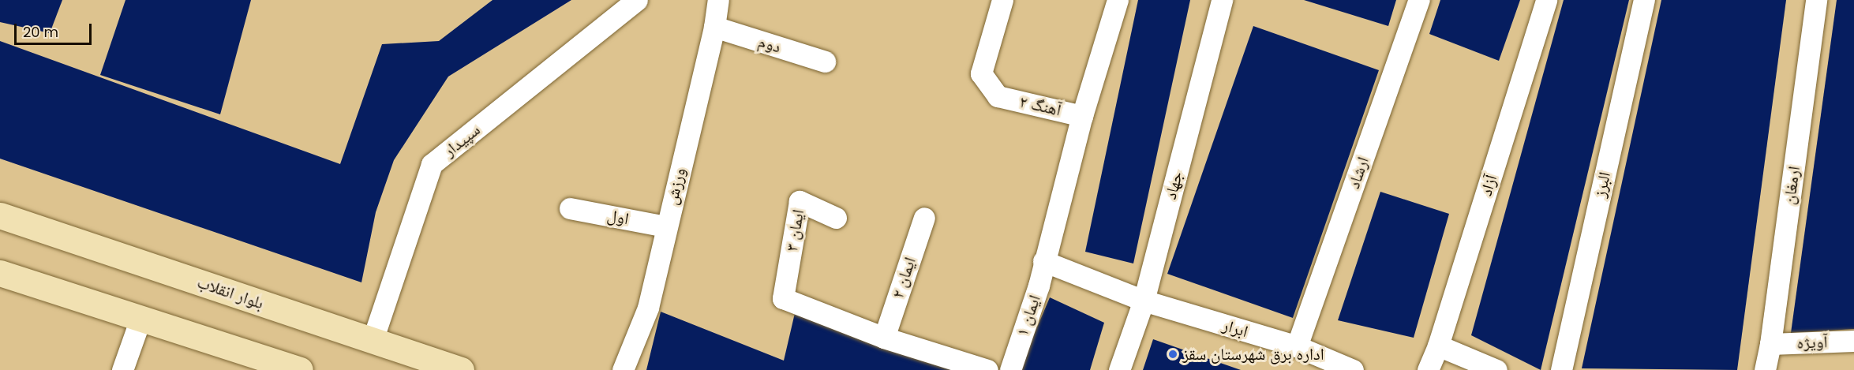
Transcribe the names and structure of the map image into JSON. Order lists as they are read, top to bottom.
{
  "streets": {
    "main road": ["بلوار انقلاب"],
    "street": [
      "دوم",
      "آهنگ ۲",
      "سپیدار",
      "ارشاد",
      "البرز",
      "جهاد",
      "آزاد",
      "ارمغان",
      "ورزش",
      "اول",
      "ایمان ۳",
      "ایمان ۲",
      "ایمان ۱",
      "ابرار",
      "آویژه"
    ]
  },
  "crossings": [
    ["دوم", "ورزش"],
    ["آهنگ ۲", "ایمان ۱"],
    ["سپیدار", "بلوار انقلاب"],
    ["ارشاد", "ابرار"],
    ["جهاد", "ابرار"],
    ["ارمغان", "آویژه"],
    ["ورزش", "اول"],
    ["ایمان ۳", "ایمان ۲"],
    ["ایمان ۱", "ابرار"]
  ],
  "places": ["اداره برق شهرستان سقز"],
  "scale_bar": "20 m"
}
